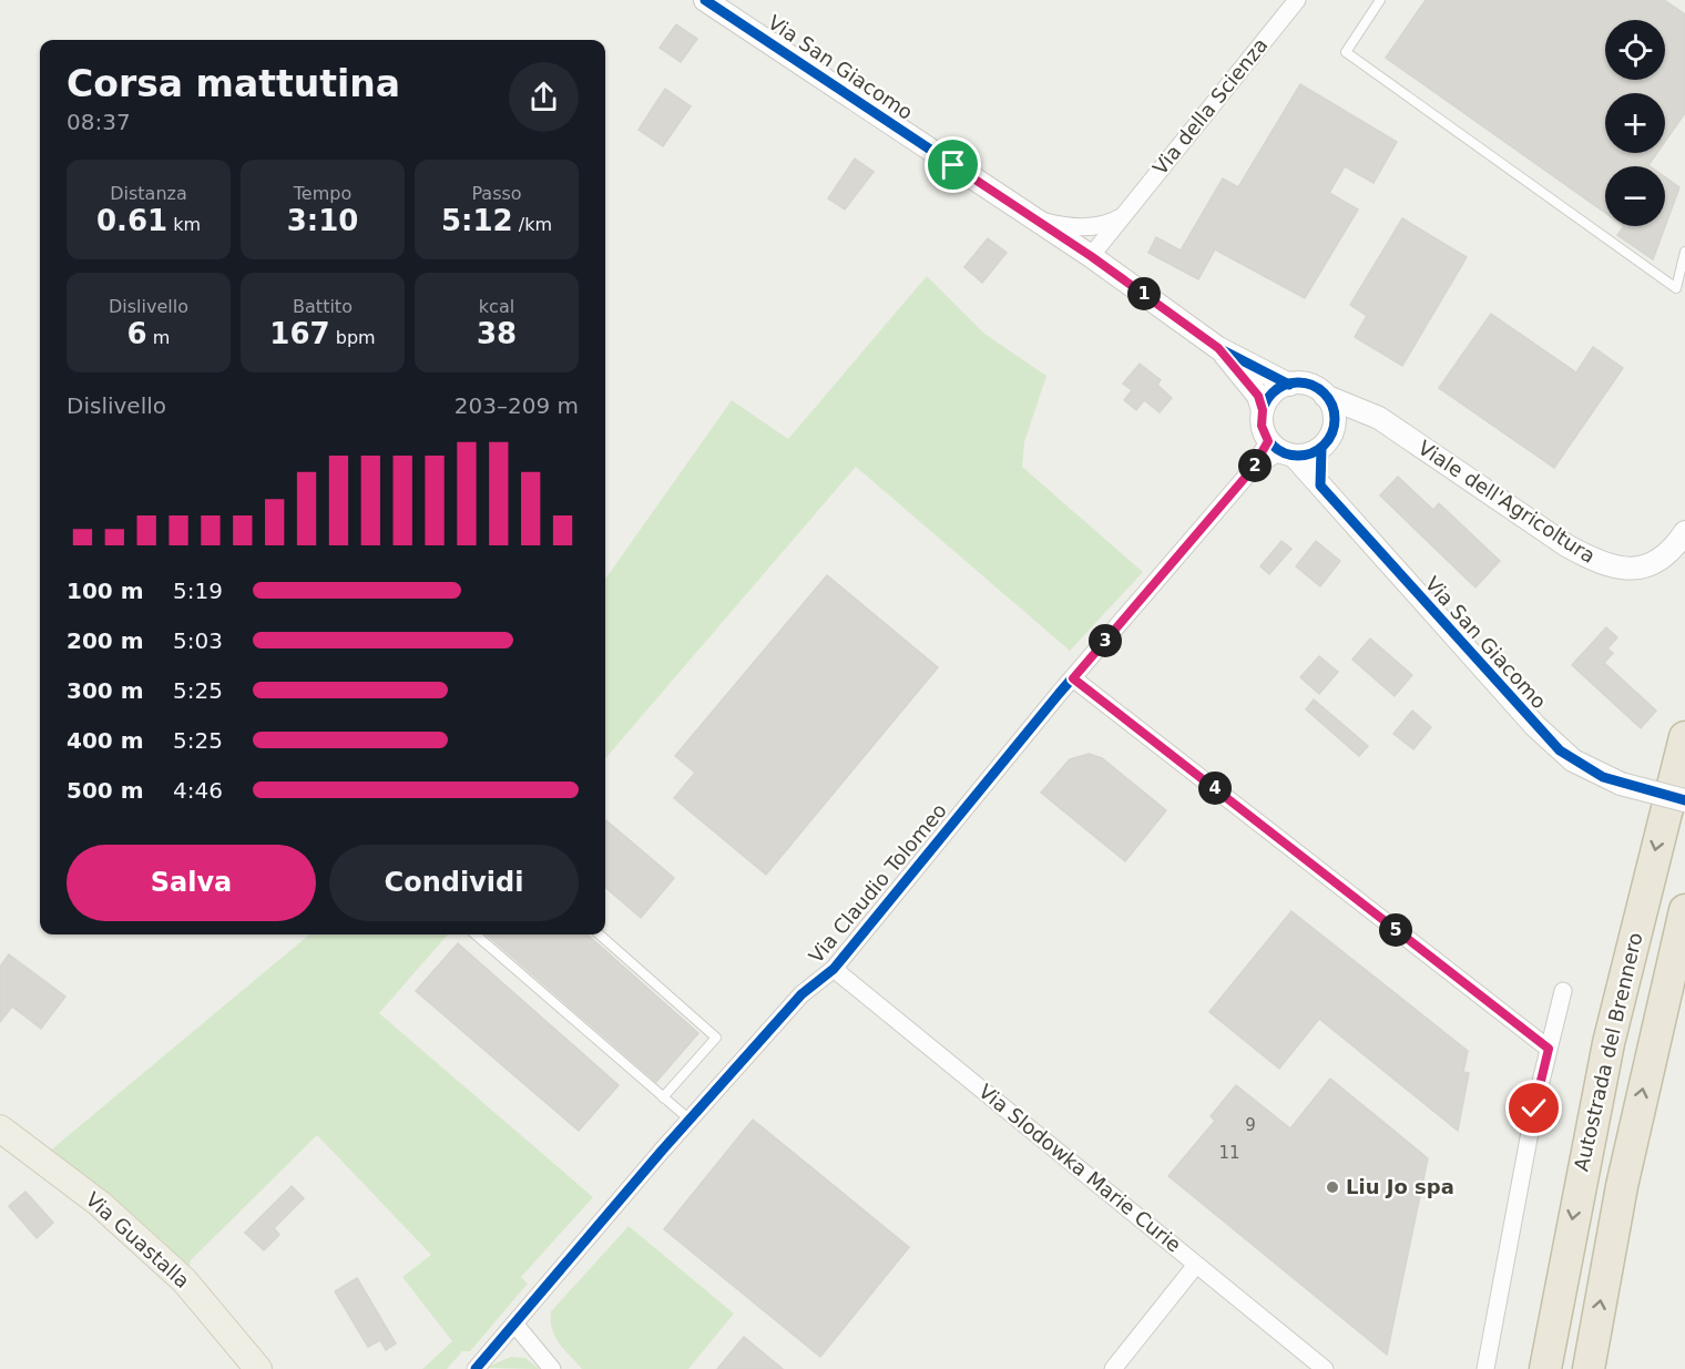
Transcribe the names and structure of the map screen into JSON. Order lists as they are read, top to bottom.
{
  "streets": {
    "highway": ["Autostrada del Brennero"],
    "main road": ["Via Guastalla"],
    "street": [
      "Via San Giacomo",
      "Via della Scienza",
      "Viale dell'Agricoltura",
      "Via Claudio Tolomeo",
      "Via Slodowka Marie Curie"
    ]
  },
  "crossings": [
    ["Via San Giacomo", "Via della Scienza"],
    ["Via San Giacomo", "Viale dell'Agricoltura"],
    ["Via San Giacomo", "Via Claudio Tolomeo"],
    ["Viale dell'Agricoltura", "Via Claudio Tolomeo"],
    ["Via Claudio Tolomeo", "Via Slodowka Marie Curie"]
  ],
  "places": ["Liu Jo spa"],
  "house_numbers": ["9", "11"],
  "page": {
    "map_buttons": ["+", "−"],
    "heading": ["Corsa mattutina", "08:37"],
    "stats": [
      ["Distanza", "0.61 km"],
      ["Tempo", "3:10"],
      ["Passo", "5:12 /km"],
      ["Dislivello", "6 m"],
      ["Battito", "167 bpm"],
      ["kcal", "38"]
    ],
    "pins": [
      "1",
      "2",
      "3",
      "4",
      "5"
    ],
    "chart": ["Dislivello", "203–209 m"],
    "list": [
      {
        "name": "100 m",
        "note": "5:19"
      },
      {
        "name": "200 m",
        "note": "5:03"
      },
      {
        "name": "300 m",
        "note": "5:25"
      },
      {
        "name": "400 m",
        "note": "5:25"
      },
      {
        "name": "500 m",
        "note": "4:46"
      }
    ],
    "buttons": ["Salva", "Condividi"]
  }
}
